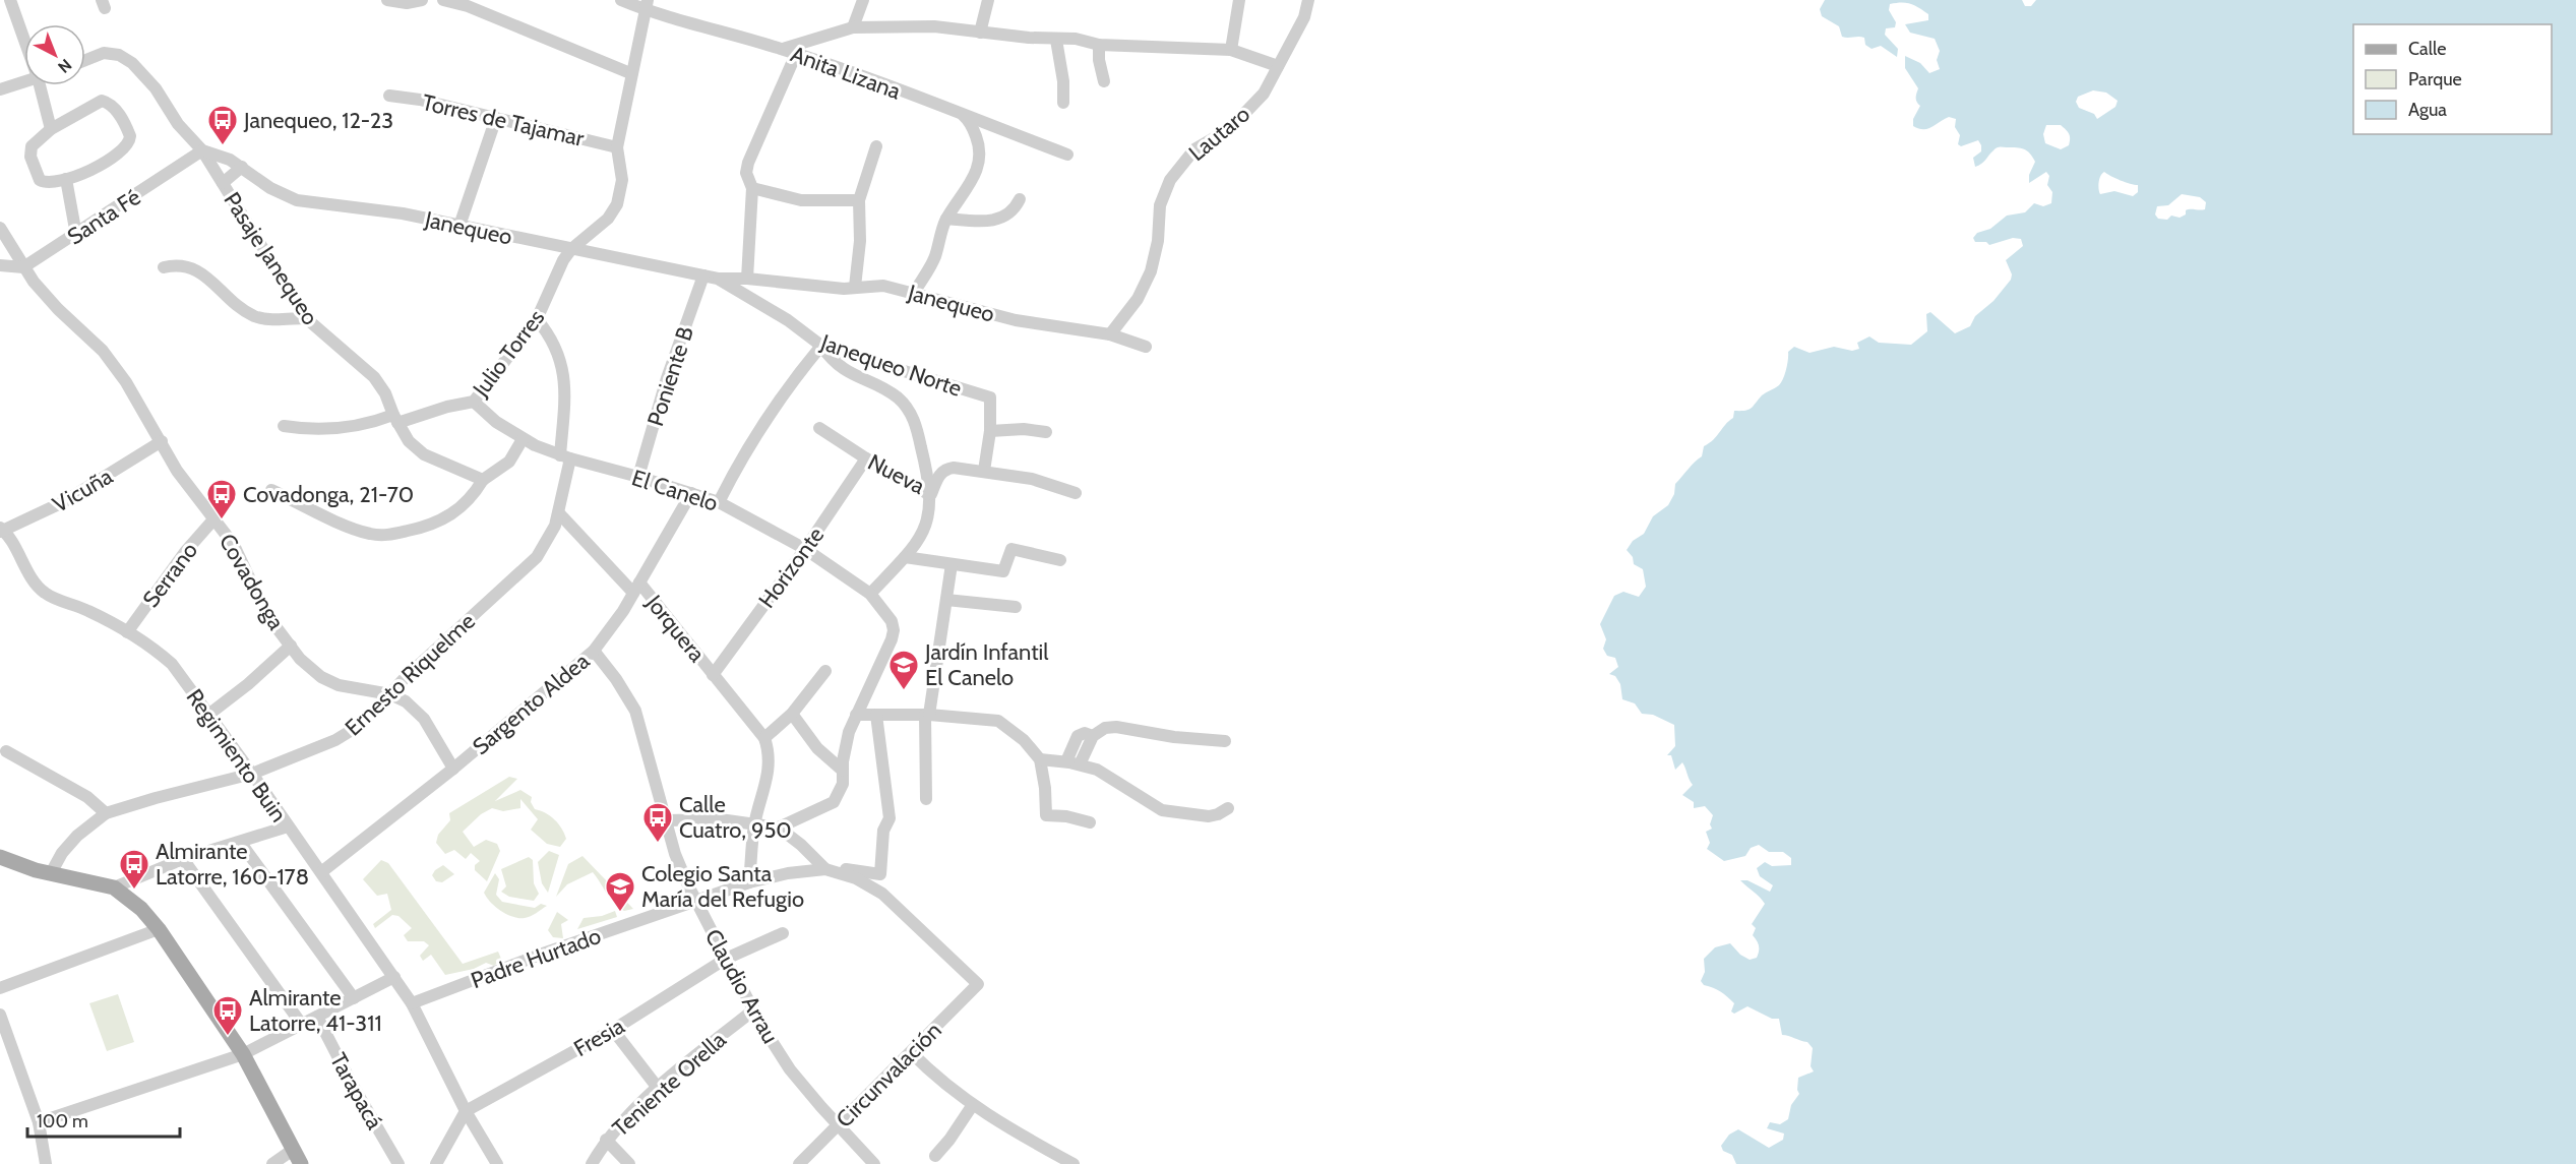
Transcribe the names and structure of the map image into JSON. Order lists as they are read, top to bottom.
{
  "streets": {
    "street": [
      "Anita Lizana",
      "Torres de Tajamar",
      "Lautaro",
      "Santa Fé",
      "Janequeo",
      "Pasaje Janequeo",
      "Julio Torres",
      "Janequeo Norte",
      "Poniente B",
      "Nueva",
      "Vicuña",
      "El Canelo",
      "Horizonte",
      "Serrano",
      "Covadonga",
      "Jorquera",
      "Ernesto Riquelme",
      "Sargento Aldea",
      "Regimiento Buin",
      "Padre Hurtado",
      "Claudio Arrau",
      "Fresia",
      "Circunvalación",
      "Teniente Orella",
      "Tarapacá"
    ]
  },
  "crossings": [
    ["Anita Lizana", "Julio Torres"],
    ["Torres de Tajamar", "Julio Torres"],
    ["Lautaro", "Janequeo"],
    ["Santa Fé", "Janequeo"],
    ["Santa Fé", "Pasaje Janequeo"],
    ["Santa Fé", "Covadonga"],
    ["Janequeo", "Pasaje Janequeo"],
    ["Janequeo", "Julio Torres"],
    ["Janequeo", "Janequeo Norte"],
    ["Janequeo", "Poniente B"],
    ["Pasaje Janequeo", "Julio Torres"],
    ["Julio Torres", "El Canelo"],
    ["Julio Torres", "Ernesto Riquelme"],
    ["Janequeo Norte", "Poniente B"],
    ["Janequeo Norte", "Nueva"],
    ["Poniente B", "El Canelo"],
    ["Nueva", "Horizonte"],
    ["Vicuña", "Covadonga"],
    ["Vicuña", "Regimiento Buin"],
    ["El Canelo", "Horizonte"],
    ["El Canelo", "Ernesto Riquelme"],
    ["El Canelo", "Sargento Aldea"],
    ["Horizonte", "Jorquera"],
    ["Serrano", "Covadonga"],
    ["Serrano", "Regimiento Buin"],
    ["Covadonga", "Ernesto Riquelme"],
    ["Covadonga", "Sargento Aldea"],
    ["Jorquera", "Ernesto Riquelme"],
    ["Jorquera", "Sargento Aldea"],
    ["Ernesto Riquelme", "Regimiento Buin"],
    ["Sargento Aldea", "Regimiento Buin"],
    ["Sargento Aldea", "Claudio Arrau"],
    ["Regimiento Buin", "Padre Hurtado"],
    ["Regimiento Buin", "Fresia"],
    ["Padre Hurtado", "Claudio Arrau"],
    ["Padre Hurtado", "Circunvalación"],
    ["Claudio Arrau", "Fresia"],
    ["Claudio Arrau", "Circunvalación"],
    ["Claudio Arrau", "Teniente Orella"]
  ],
  "places": {
    "bus stop": [
      "Janequeo, 12-23",
      "Covadonga, 21-70",
      "Calle Cuatro, 950",
      "Almirante Latorre, 160-178",
      "Almirante Latorre, 41-311"
    ],
    "school or university": ["Jardín Infantil El Canelo", "Colegio Santa María del Refugio"]
  },
  "legend": ["Calle", "Parque", "Agua"],
  "scale_bar": "100 m",
  "north": "bottom right"
}
